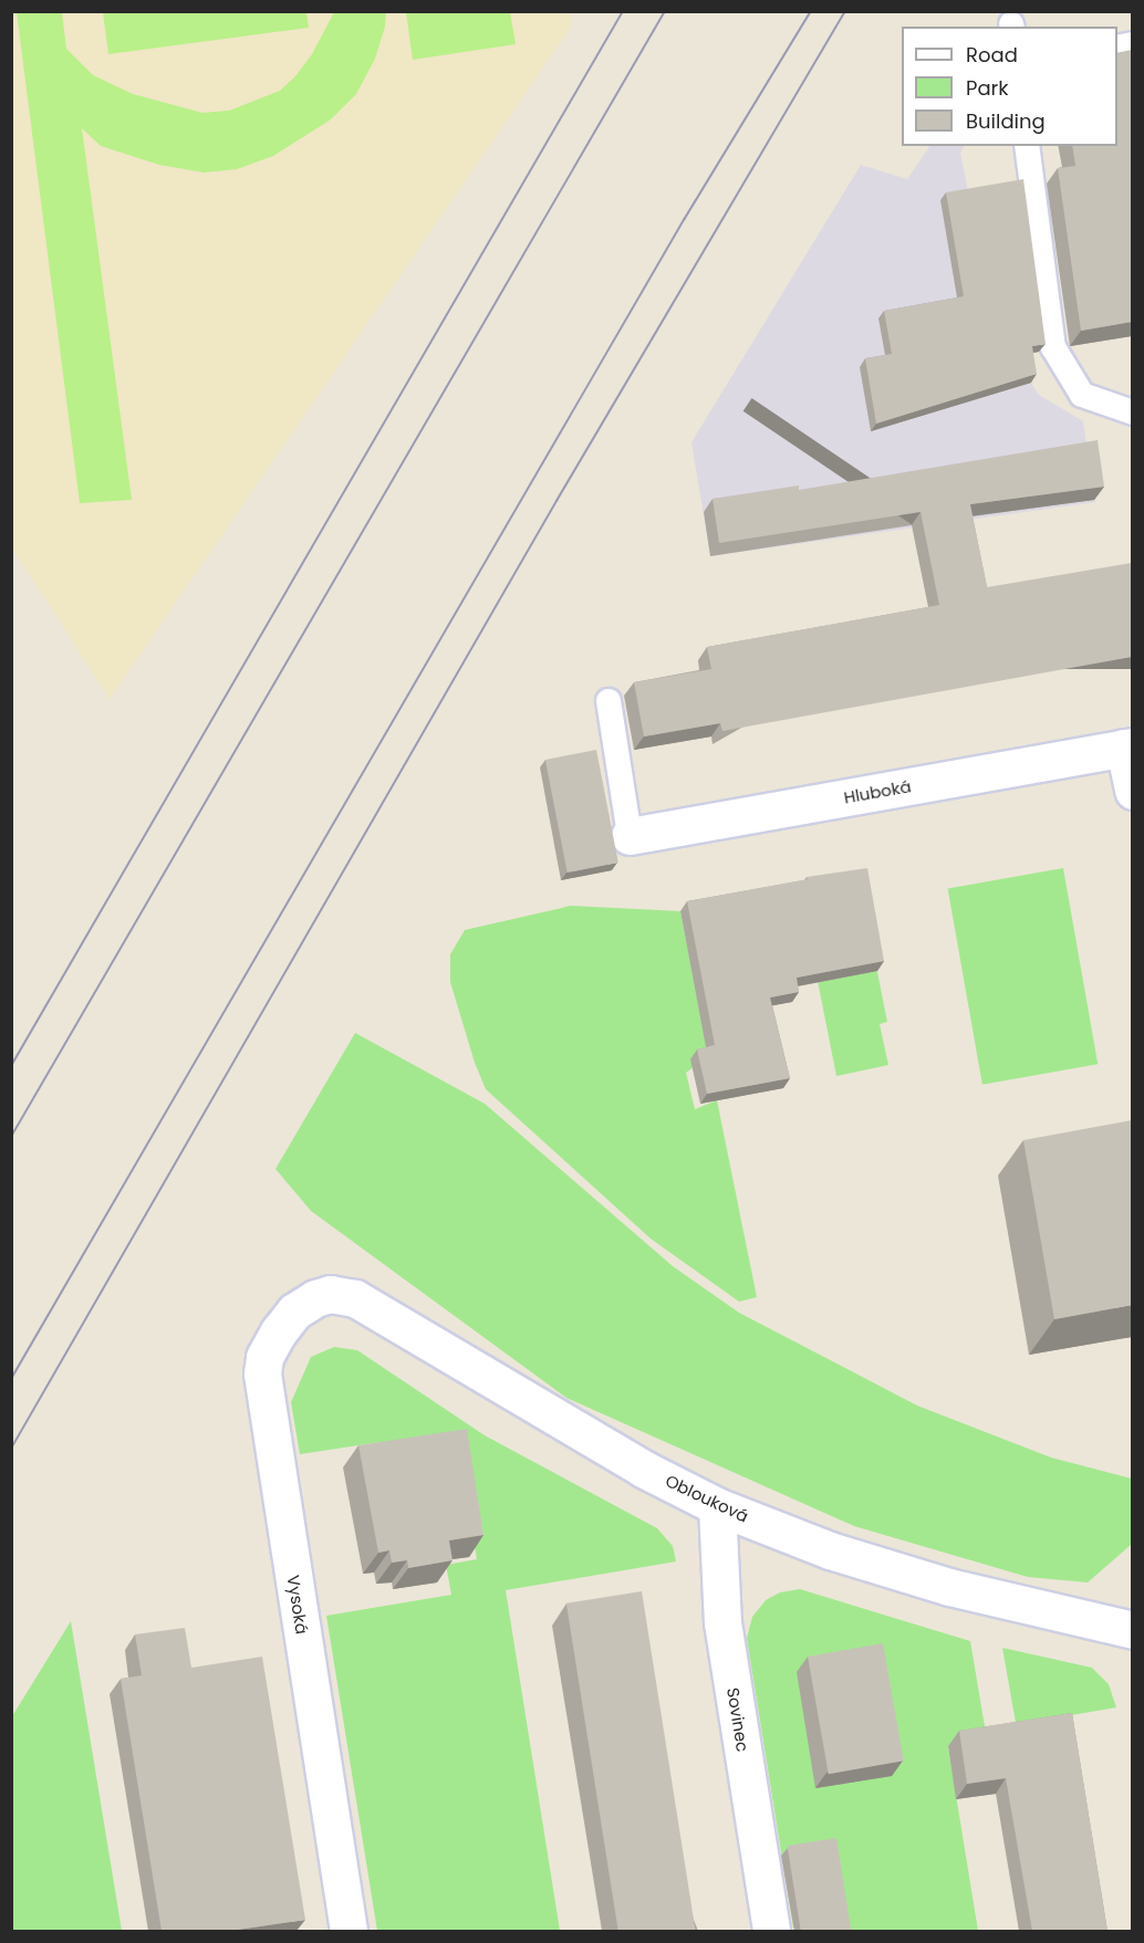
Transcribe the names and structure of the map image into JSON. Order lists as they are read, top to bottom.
{
  "streets": {
    "street": [
      "Hluboká",
      "Oblouková",
      "Vysoká",
      "Sovinec"
    ]
  },
  "crossings": [
    ["Oblouková", "Vysoká"],
    ["Oblouková", "Sovinec"]
  ],
  "legend": ["Road", "Park", "Building"]
}
